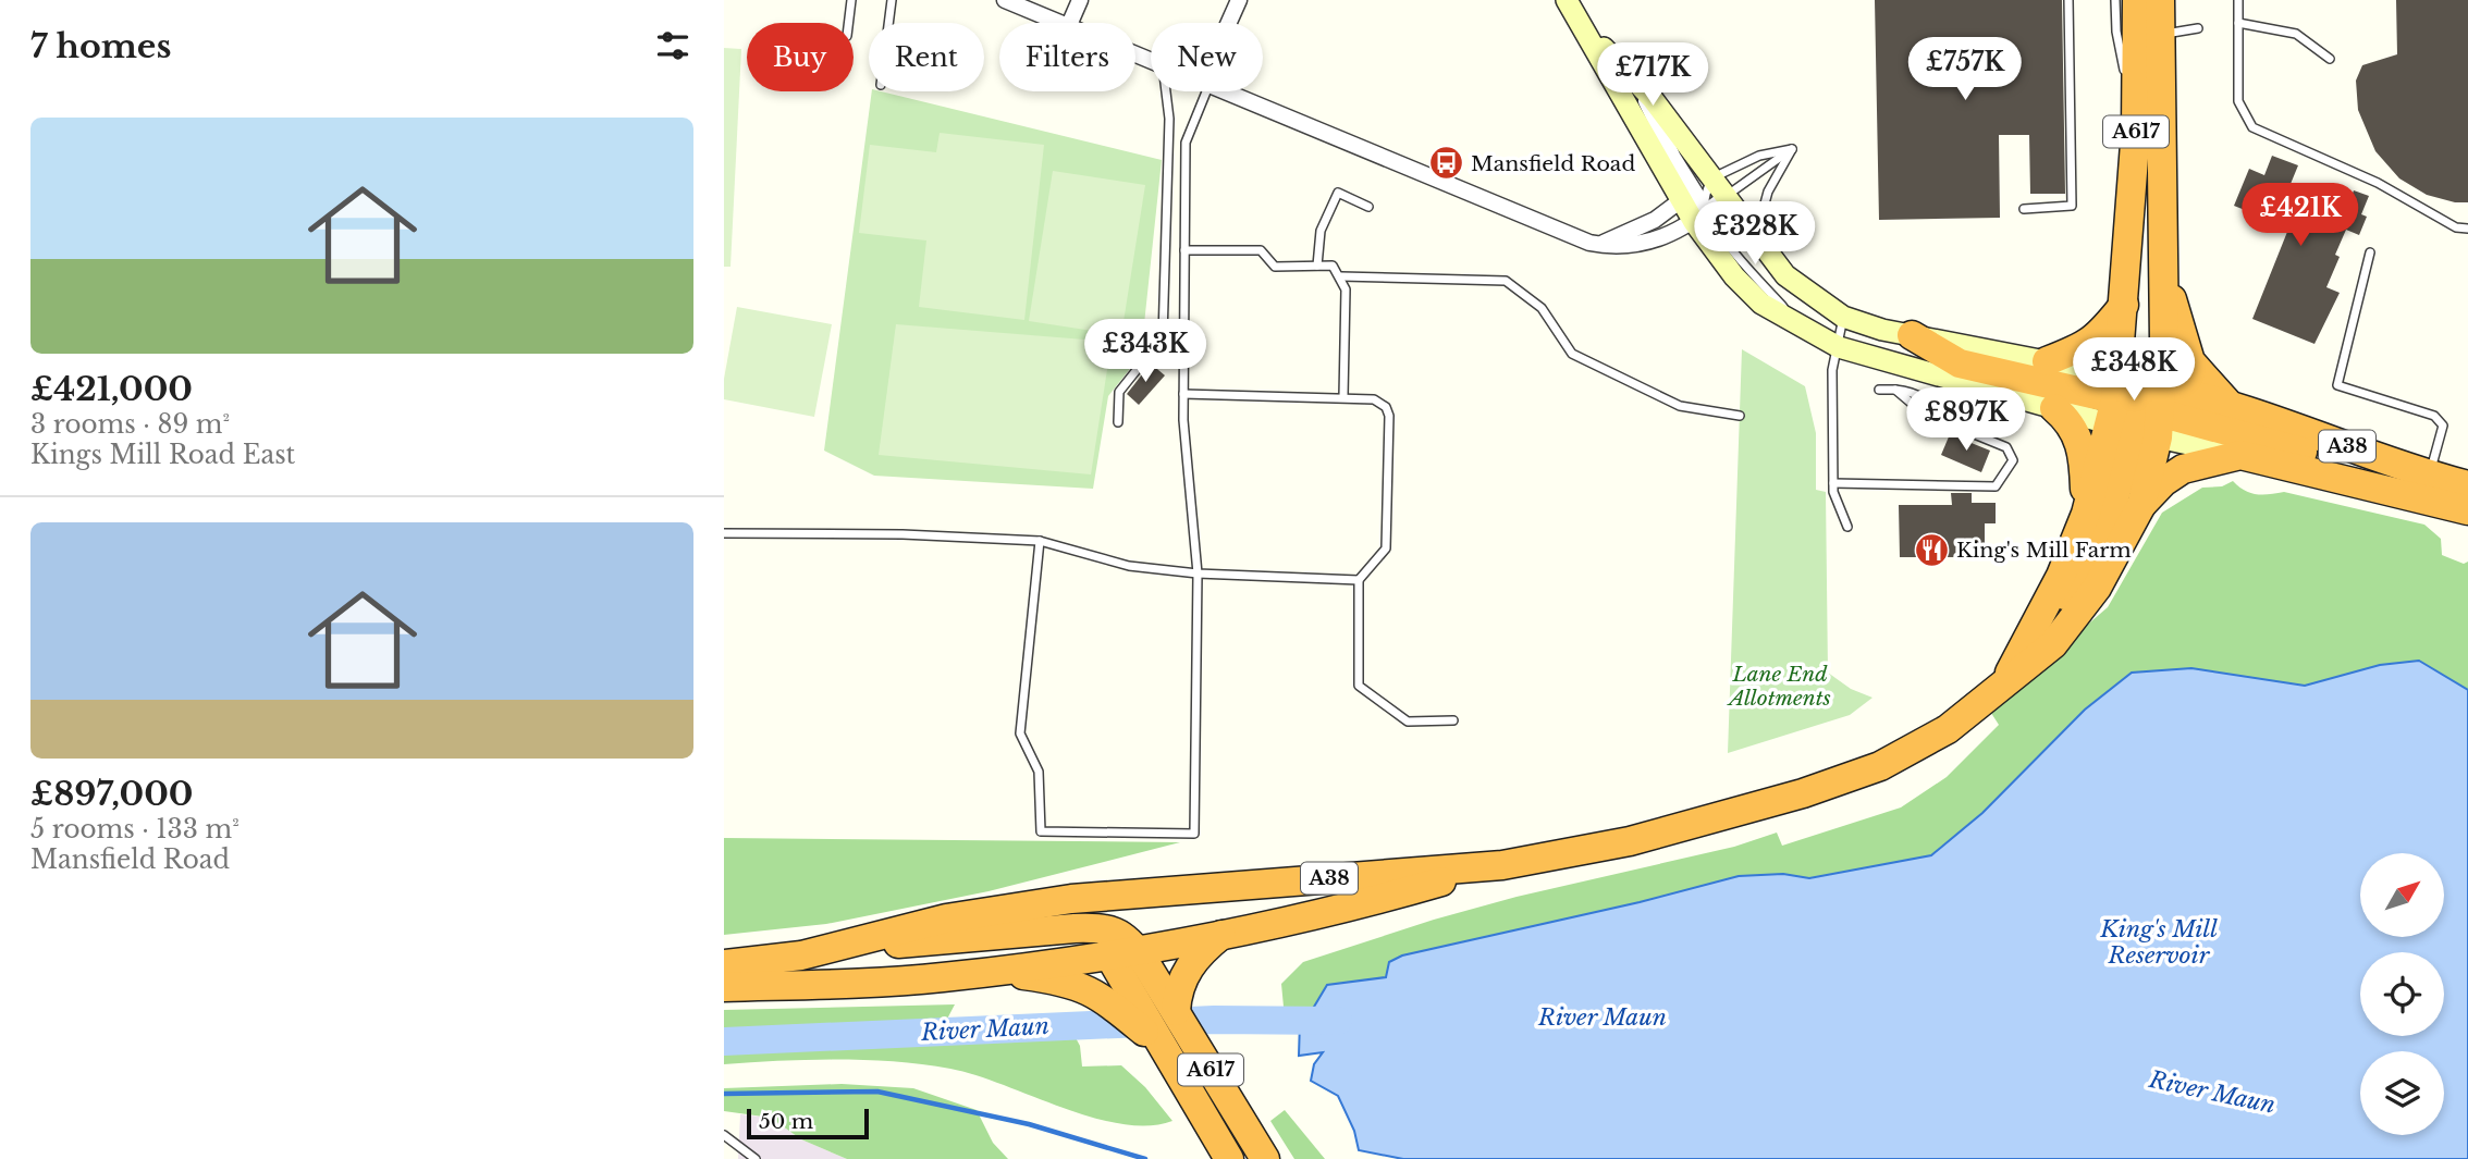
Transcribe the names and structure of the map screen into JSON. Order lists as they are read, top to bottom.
{
  "streets": {
    "highway": ["A617", "A38"]
  },
  "crossings": [
    ["A617", "A38"]
  ],
  "water": ["King's Mill Reservoir", "River Maun"],
  "parks": ["Lane End Allotments"],
  "places": {
    "bus stop": ["Mansfield Road"],
    "restaurant": ["King's Mill Farm"]
  },
  "scale_bar": "50 m",
  "north": "top right",
  "page": {
    "heading": "7 homes",
    "chip": [
      "Buy",
      "Rent",
      "Filters",
      "New"
    ],
    "price": [
      "£757K",
      "£717K",
      "£421K",
      "£328K",
      "£343K",
      "£348K",
      "£897K"
    ],
    "list": [
      {
        "name": "£421,000",
        "note": "3 rooms · 89 m² · Kings Mill Road East"
      },
      {
        "name": "£897,000",
        "note": "5 rooms · 133 m² · Mansfield Road"
      }
    ],
    "scale": "50 m"
  }
}
